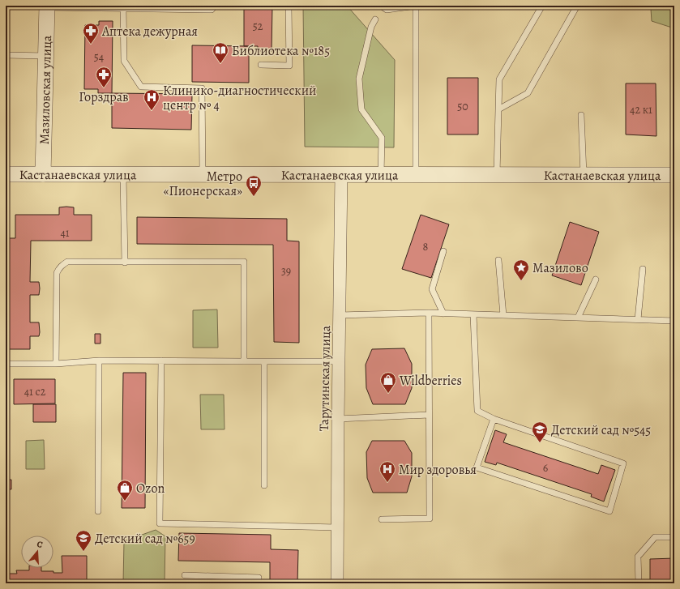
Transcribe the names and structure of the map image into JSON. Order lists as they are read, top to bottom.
{
  "streets": {
    "street": ["Мазиловская улица", "Кастанаевская улица", "Тарутинская улица"]
  },
  "crossings": [
    ["Мазиловская улица", "Кастанаевская улица"],
    ["Кастанаевская улица", "Тарутинская улица"]
  ],
  "places": {
    "pharmacy": ["Аптека дежурная", "Горздрав"],
    "library": ["Библиотека №185"],
    "hospital": ["Клинико-диагностический центр № 4", "Мир здоровья"],
    "bus stop": ["Метро «Пионерская»"],
    "place": ["Мазилово"],
    "shop": ["Wildberries", "Ozon"],
    "school or university": ["Детский сад №545", "Детский сад №659"]
  },
  "house_numbers": [
    "52",
    "54",
    "50",
    "42 к1",
    "41",
    "8",
    "39",
    "41 с2",
    "6"
  ],
  "north": "top"
}
